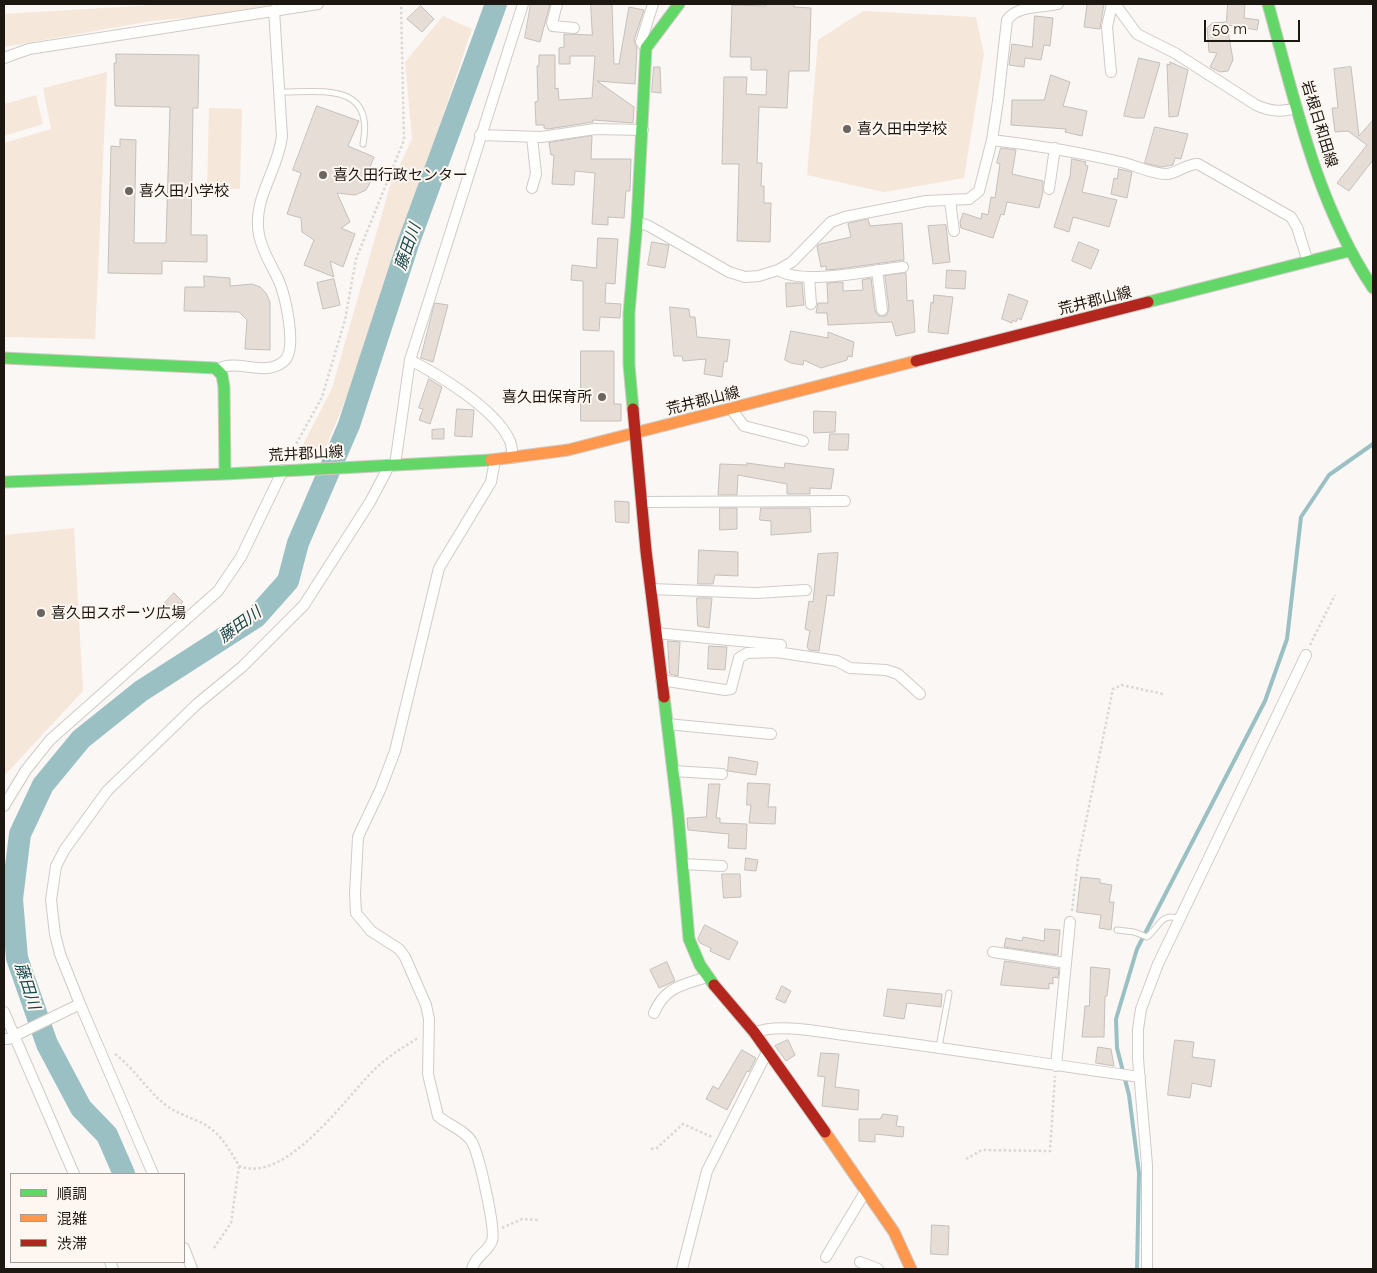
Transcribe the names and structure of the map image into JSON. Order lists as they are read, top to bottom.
{
  "streets": {
    "street": ["岩根日和田線", "荒井郡山線"]
  },
  "crossings": [
    ["岩根日和田線", "荒井郡山線"]
  ],
  "water": ["藤田川"],
  "places": [
    "喜久田中学校",
    "喜久田行政センター",
    "喜久田小学校",
    "喜久田保育所",
    "喜久田スポーツ広場"
  ],
  "legend": ["順調", "混雑", "渋滞"],
  "scale_bar": "50 m"
}
